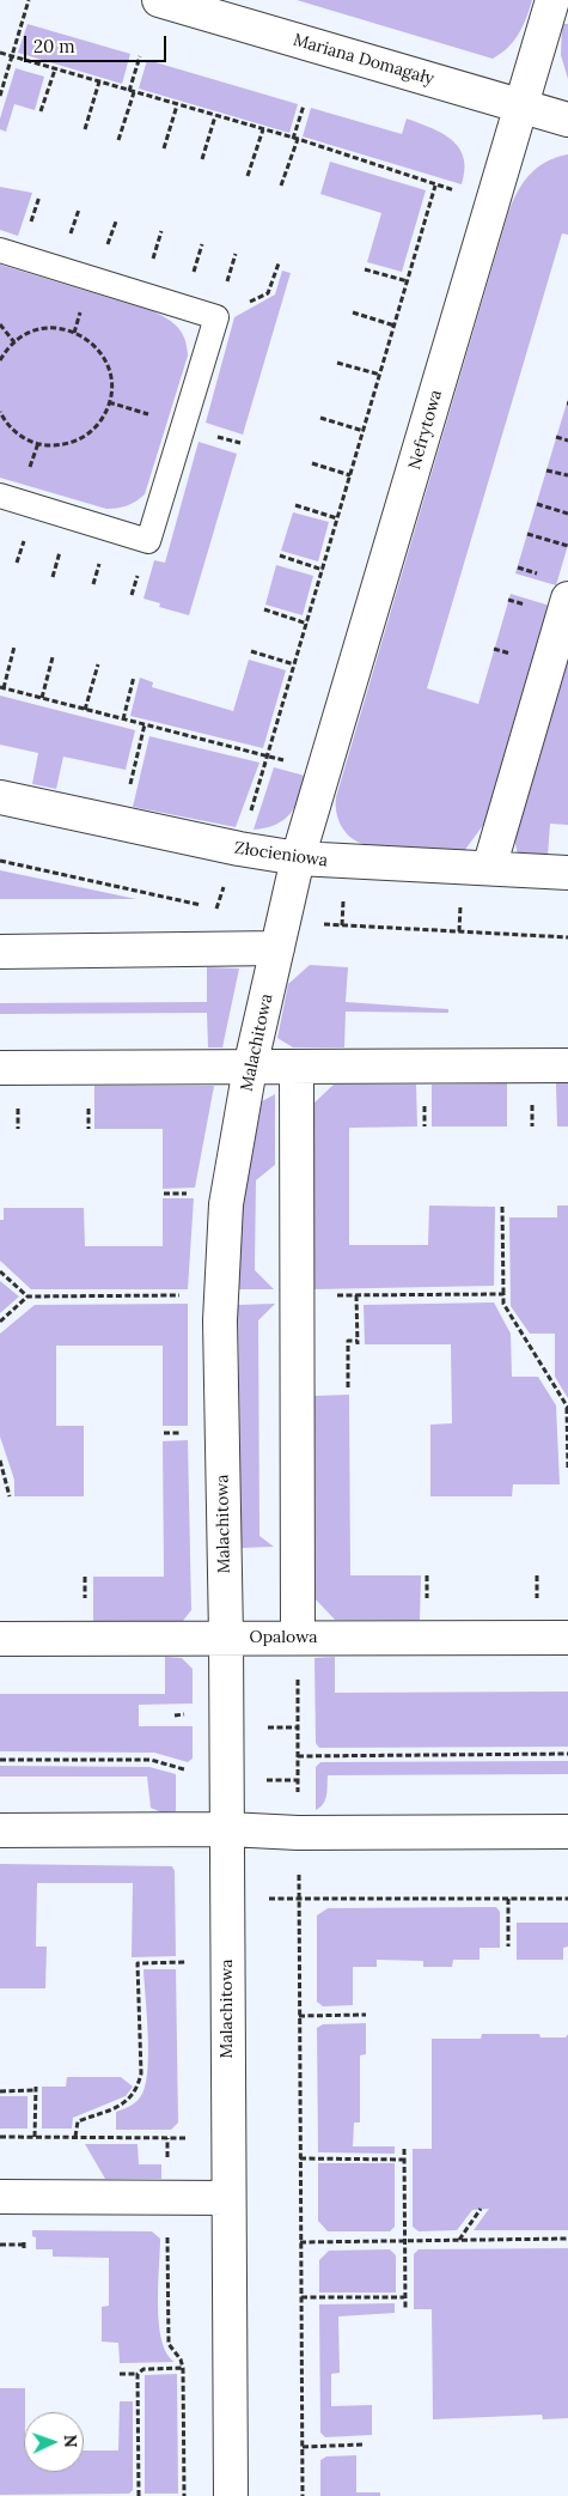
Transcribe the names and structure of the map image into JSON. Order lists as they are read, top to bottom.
{
  "streets": {
    "street": [
      "Mariana Domagały",
      "Nefrytowa",
      "Złocieniowa",
      "Malachitowa",
      "Opalowa"
    ]
  },
  "crossings": [
    ["Mariana Domagały", "Nefrytowa"],
    ["Nefrytowa", "Złocieniowa"],
    ["Nefrytowa", "Malachitowa"],
    ["Złocieniowa", "Malachitowa"],
    ["Malachitowa", "Opalowa"]
  ],
  "scale_bar": "20 m",
  "north": "right"
}
